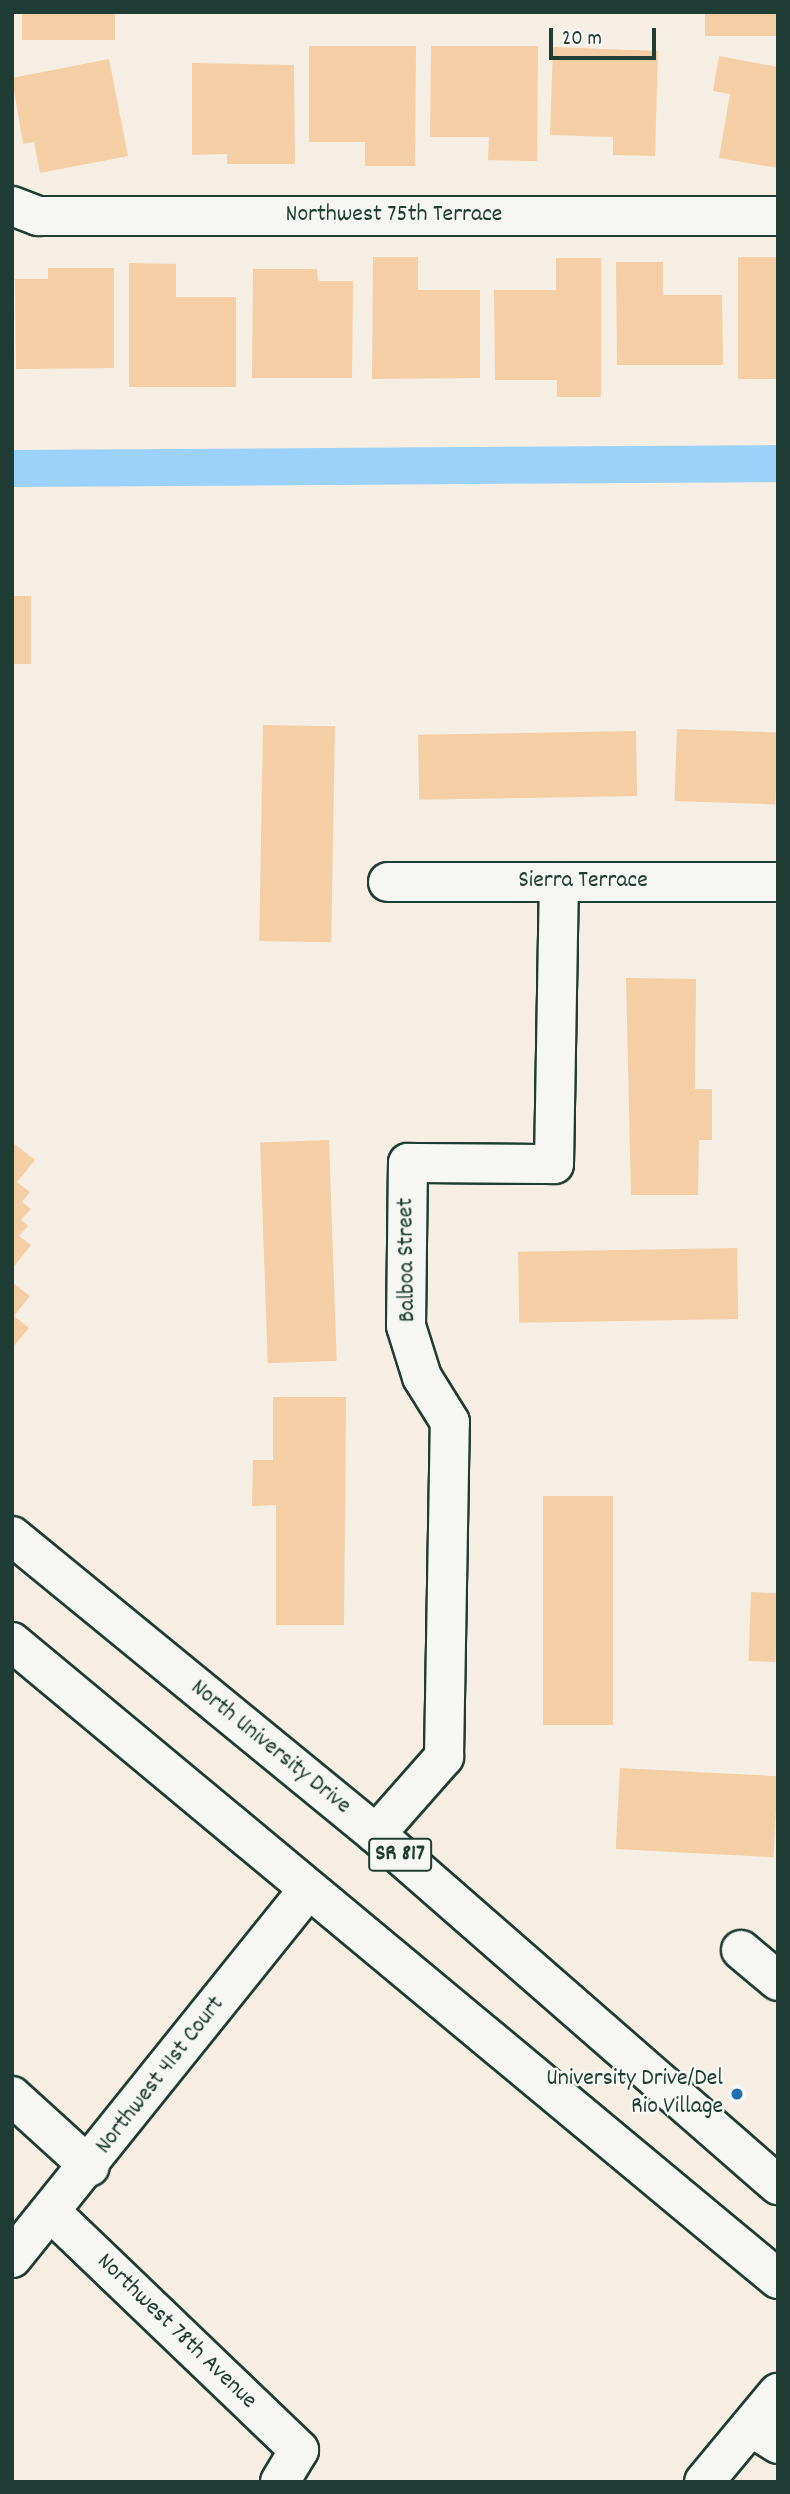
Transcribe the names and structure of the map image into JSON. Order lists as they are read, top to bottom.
{
  "streets": {
    "street": [
      "Northwest 75th Terrace",
      "Sierra Terrace",
      "Balboa Street",
      "North University Drive",
      "SR 817",
      "Northwest 41st Court",
      "Northwest 78th Avenue"
    ]
  },
  "crossings": [
    ["Sierra Terrace", "Balboa Street"],
    ["Balboa Street", "North University Drive"],
    ["Northwest 41st Court", "Northwest 78th Avenue"]
  ],
  "places": ["University Drive/Del Rio Village"],
  "scale_bar": "20 m"
}
